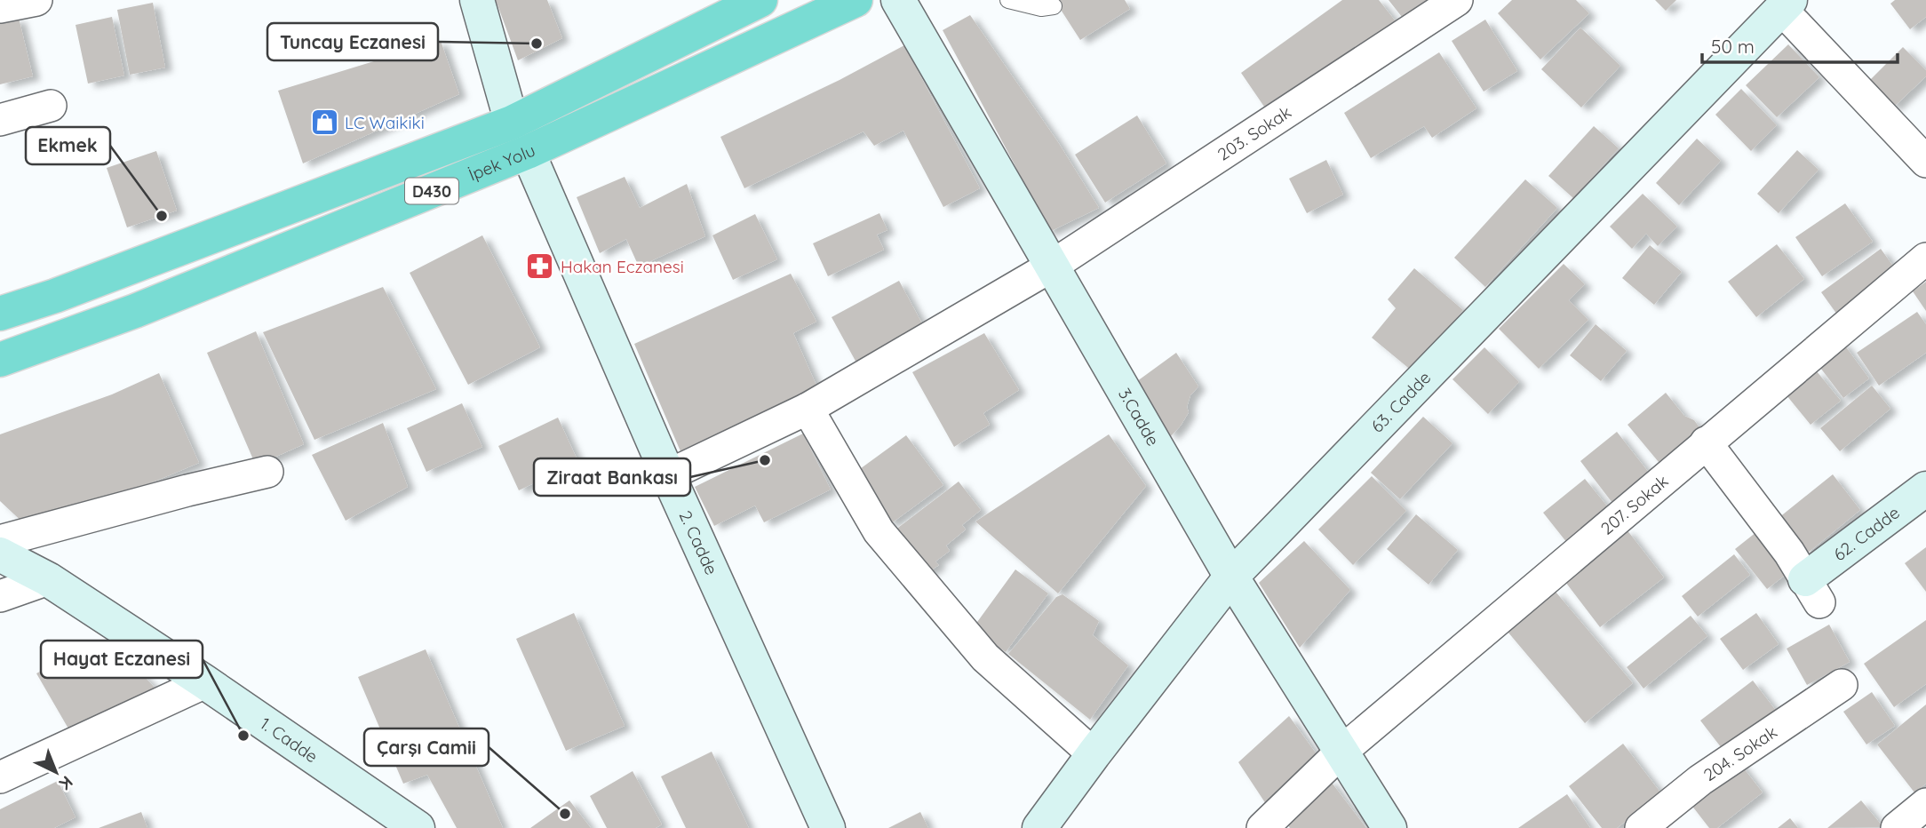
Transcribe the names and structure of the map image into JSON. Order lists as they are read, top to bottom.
{
  "streets": {
    "highway": ["İpek Yolu", "D430"],
    "street": [
      "203. Sokak",
      "63. Cadde",
      "3.Cadde",
      "207. Sokak",
      "62. Cadde",
      "2. Cadde",
      "1. Cadde",
      "204. Sokak"
    ]
  },
  "crossings": [
    ["203. Sokak", "3.Cadde"],
    ["203. Sokak", "2. Cadde"],
    ["İpek Yolu", "2. Cadde"],
    ["63. Cadde", "3.Cadde"],
    ["3.Cadde", "207. Sokak"]
  ],
  "places": {
    "other": [
      "Tuncay Eczanesi",
      "Ekmek",
      "Ziraat Bankası",
      "Hayat Eczanesi",
      "Çarşı Camii"
    ],
    "shop": ["LC Waikiki"],
    "pharmacy": ["Hakan Eczanesi"]
  },
  "scale_bar": "50 m",
  "north": "bottom right"
}
